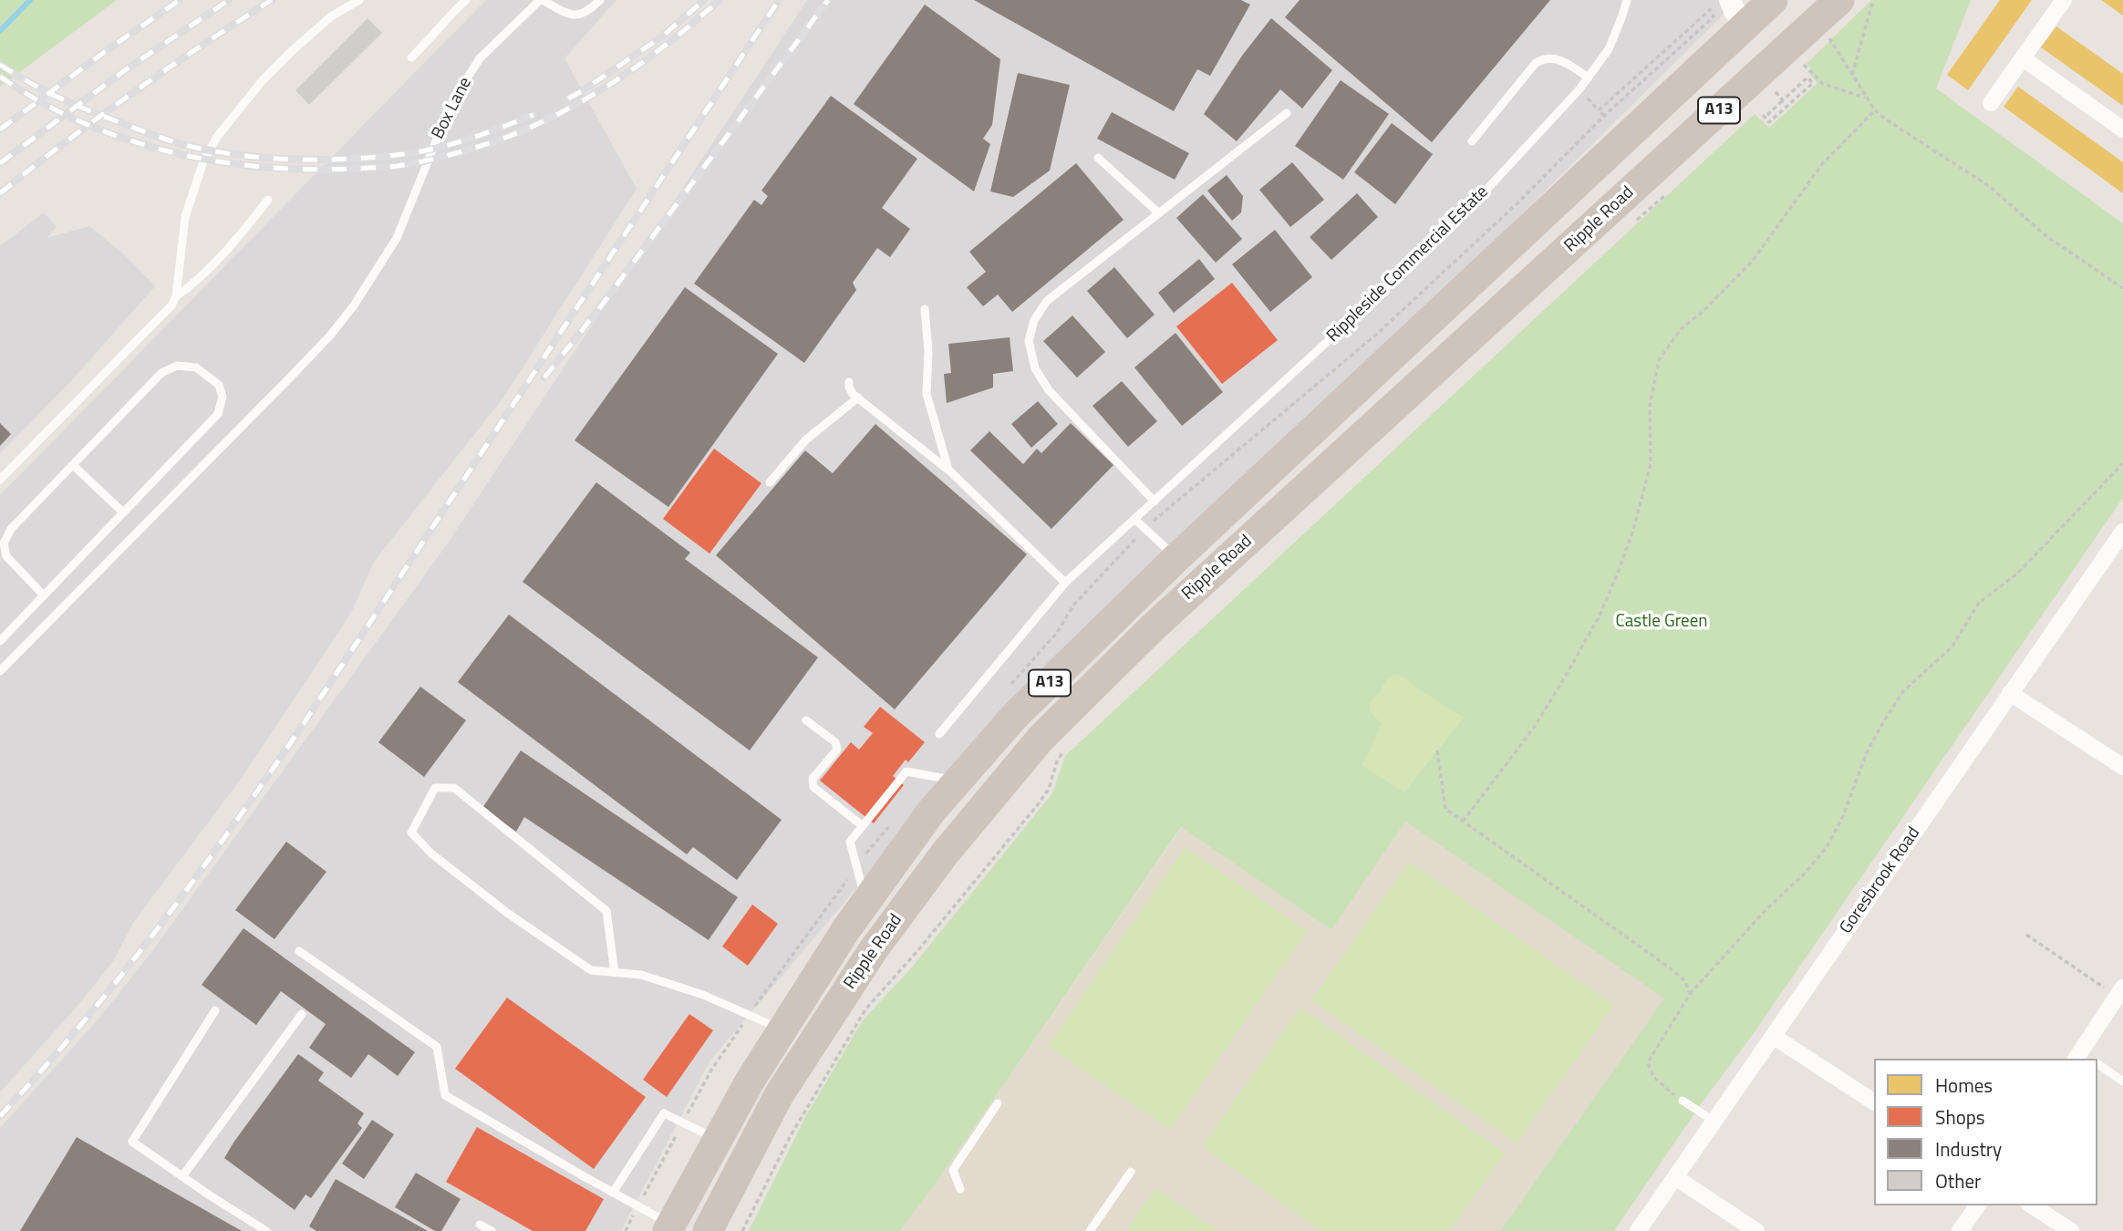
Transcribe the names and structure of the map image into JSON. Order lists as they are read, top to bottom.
{
  "streets": {
    "highway": ["A13", "Ripple Road"],
    "street": ["Goresbrook Road"],
    "lane": ["Box Lane", "Rippleside Commercial Estate"]
  },
  "parks": ["Castle Green"],
  "legend": [
    "Homes",
    "Shops",
    "Industry",
    "Other"
  ]
}
